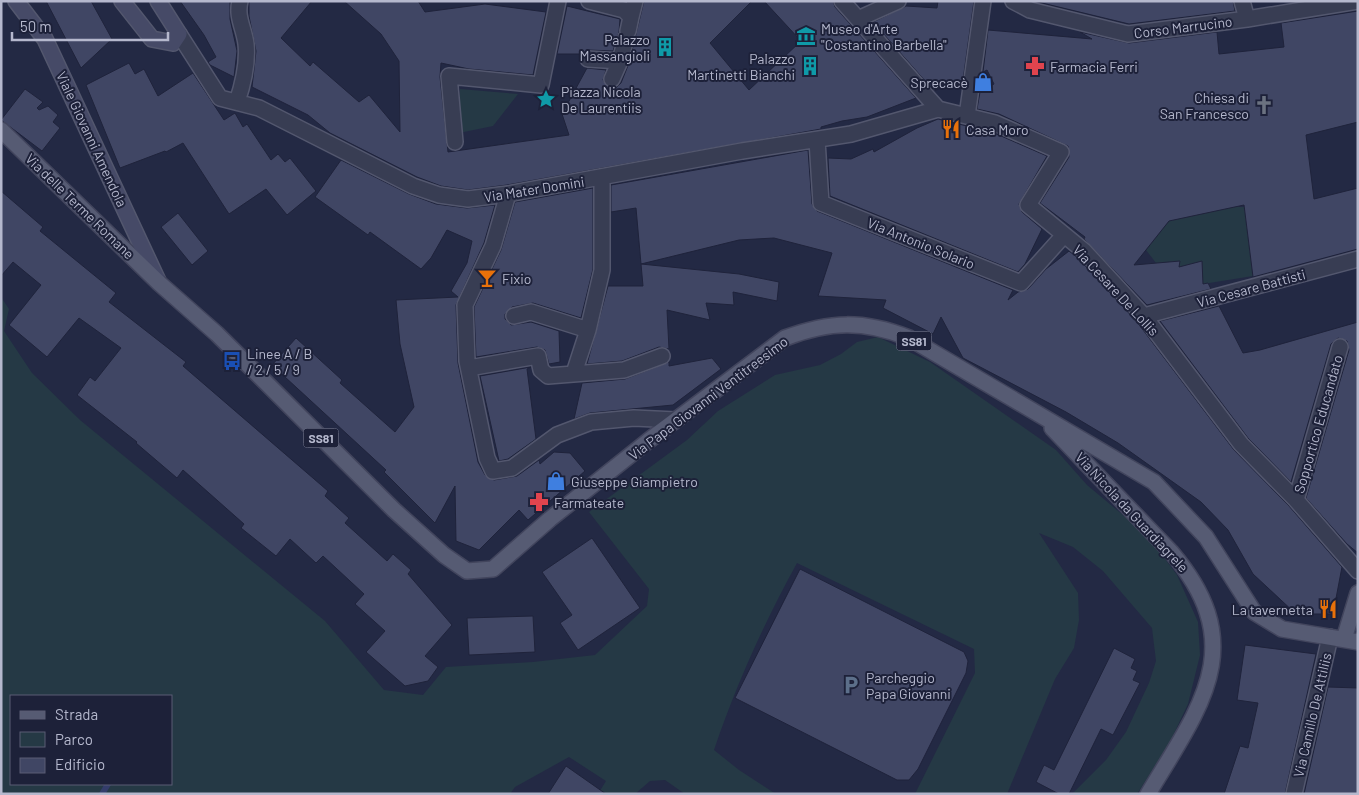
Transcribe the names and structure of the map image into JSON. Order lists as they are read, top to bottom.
{
  "streets": {
    "main road": [
      "Viale Giovanni Amendola",
      "Via delle Terme Romane",
      "SS81",
      "Via Papa Giovanni Ventitreesimo",
      "Via Nicola da Guardiagrele"
    ],
    "street": [
      "Corso Marrucino",
      "Via Mater Domini",
      "Via Antonio Solario",
      "Via Cesare Battisti",
      "Via Cesare De Lollis",
      "Sopportico Educandato",
      "Via Camillo De Attiliis"
    ]
  },
  "crossings": [
    ["Viale Giovanni Amendola", "Via delle Terme Romane"],
    ["Viale Giovanni Amendola", "Via Papa Giovanni Ventitreesimo"],
    ["Via Mater Domini", "Via Antonio Solario"],
    ["Via Mater Domini", "Via Cesare De Lollis"],
    ["Via delle Terme Romane", "Via Papa Giovanni Ventitreesimo"],
    ["Via Antonio Solario", "Via Cesare De Lollis"],
    ["Via Cesare Battisti", "Via Cesare De Lollis"],
    ["Via Cesare De Lollis", "Sopportico Educandato"],
    ["Via Papa Giovanni Ventitreesimo", "Via Nicola da Guardiagrele"],
    ["Via Papa Giovanni Ventitreesimo", "Via Camillo De Attiliis"]
  ],
  "places": {
    "museum": ["Museo d'Arte \"Costantino Barbella\""],
    "building": ["Palazzo Massangioli", "Palazzo Martinetti Bianchi"],
    "pharmacy": ["Farmacia Ferri", "Farmateate"],
    "shop": ["Sprecacè", "Giuseppe Giampietro"],
    "place": ["Piazza Nicola De Laurentiis"],
    "church": ["Chiesa di San Francesco"],
    "restaurant": ["Casa Moro", "La tavernetta"],
    "bar": ["Fixio"],
    "bus stop": ["Linee A / B / 2 / 5 / 9"],
    "parking": ["Parcheggio Papa Giovanni"]
  },
  "legend": ["Strada", "Parco", "Edificio"],
  "scale_bar": "50 m"
}
